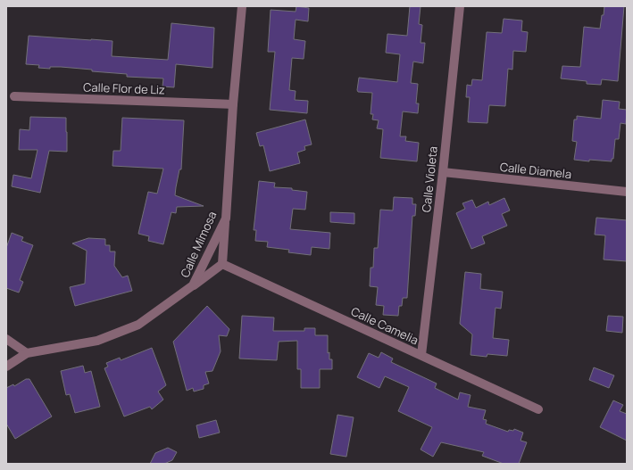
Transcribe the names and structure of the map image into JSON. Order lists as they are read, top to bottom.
{
  "streets": {
    "street": [
      "Calle Flor de Liz",
      "Calle Diamela",
      "Calle Violeta",
      "Calle Mimosa",
      "Calle Camelia"
    ]
  },
  "crossings": [
    ["Calle Flor de Liz", "Calle Mimosa"],
    ["Calle Diamela", "Calle Violeta"],
    ["Calle Violeta", "Calle Camelia"]
  ]
}
